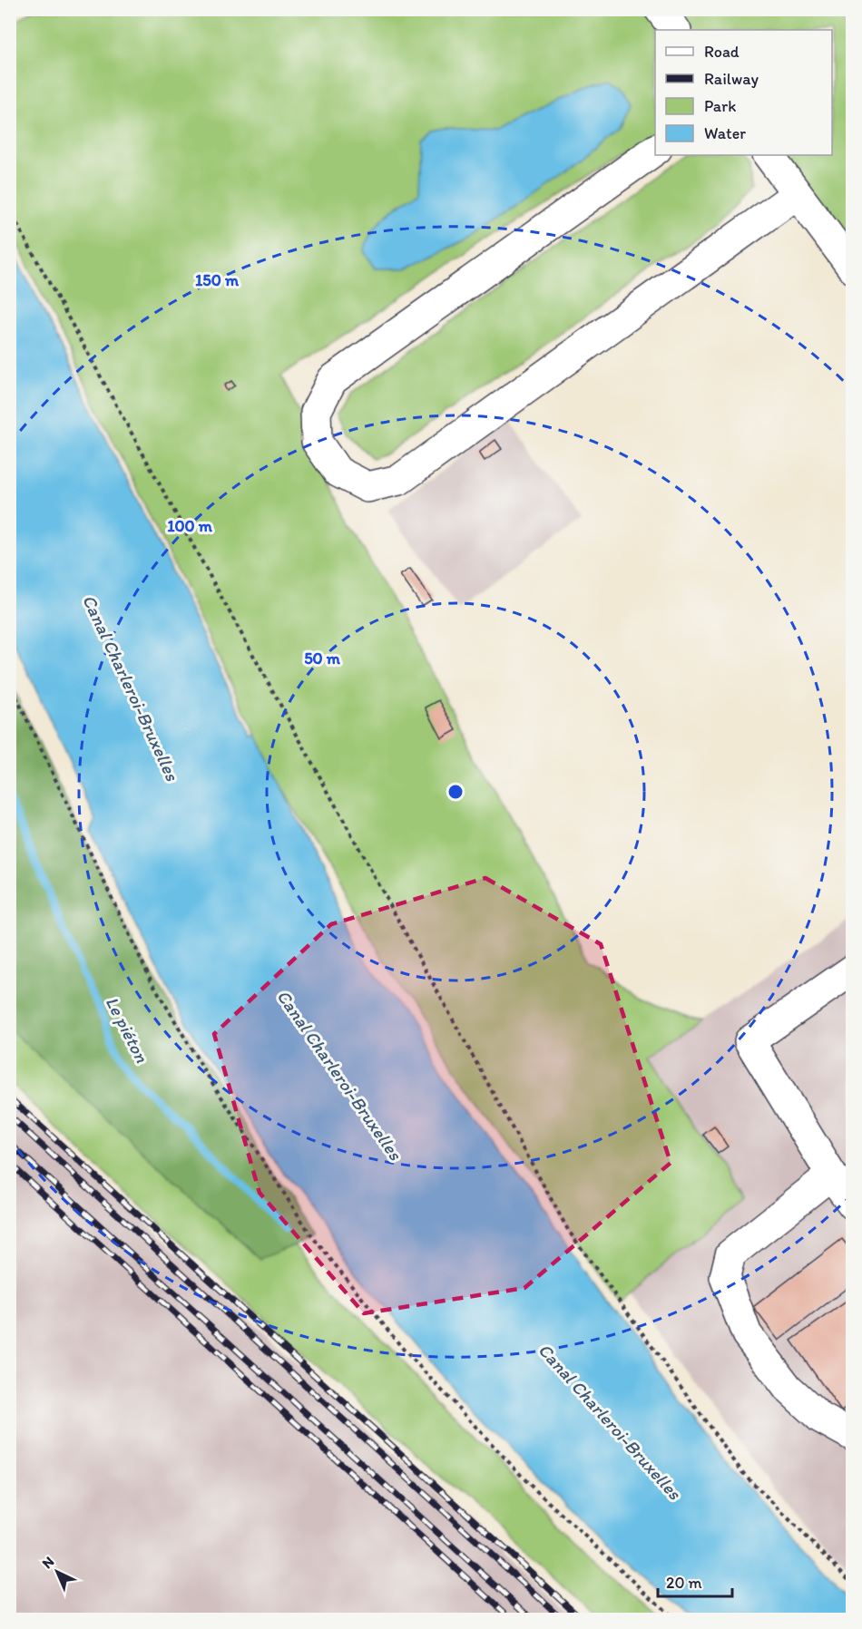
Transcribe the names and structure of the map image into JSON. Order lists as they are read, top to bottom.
{
  "water": ["Canal Charleroi-Bruxelles", "Le piéton"],
  "legend": [
    "Road",
    "Railway",
    "Park",
    "Water"
  ],
  "scale_bar": "20 m",
  "north": "top left",
  "rings": ["150 m", "100 m", "50 m"]
}
